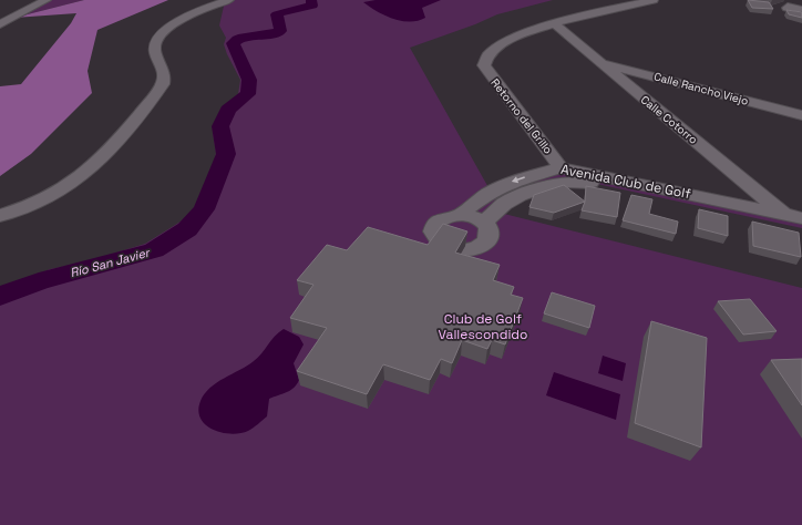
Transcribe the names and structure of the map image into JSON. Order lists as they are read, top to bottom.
{
  "streets": {
    "street": [
      "Calle Rancho Viejo",
      "Retorno del Grillo",
      "Calle Cotorro",
      "Avenida Club de Golf"
    ]
  },
  "crossings": [
    ["Calle Rancho Viejo", "Calle Cotorro"],
    ["Retorno del Grillo", "Calle Cotorro"],
    ["Retorno del Grillo", "Avenida Club de Golf"],
    ["Calle Cotorro", "Avenida Club de Golf"]
  ],
  "water": ["Río San Javier"],
  "parks": ["Club de Golf Vallescondido"]
}
